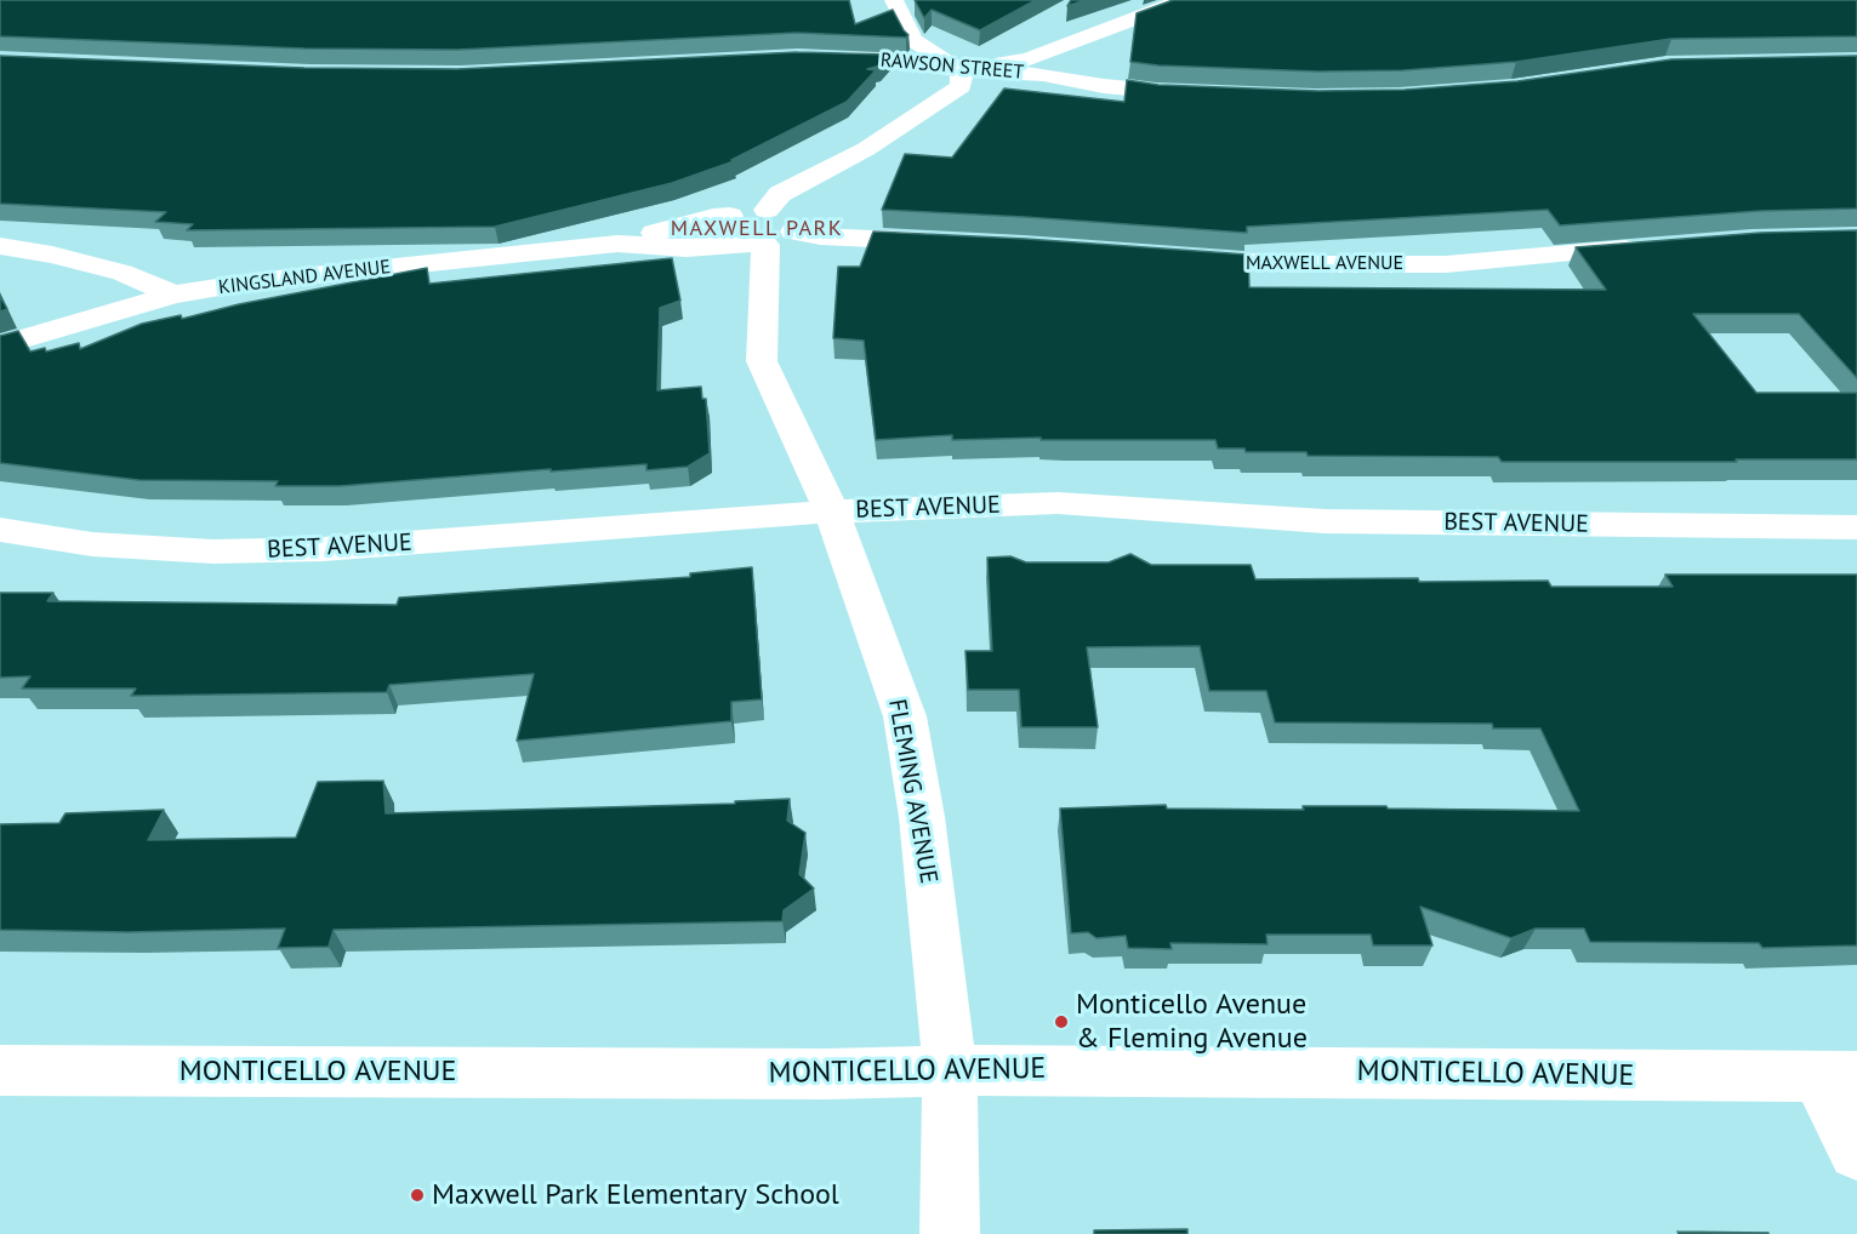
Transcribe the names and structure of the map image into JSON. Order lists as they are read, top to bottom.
{
  "streets": {
    "street": [
      "RAWSON STREET",
      "MAXWELL AVENUE",
      "KINGSLAND AVENUE",
      "BEST AVENUE",
      "FLEMING AVENUE",
      "MONTICELLO AVENUE"
    ]
  },
  "crossings": [
    ["KINGSLAND AVENUE", "FLEMING AVENUE"],
    ["BEST AVENUE", "FLEMING AVENUE"],
    ["FLEMING AVENUE", "MONTICELLO AVENUE"]
  ],
  "districts": ["MAXWELL PARK"],
  "places": ["Monticello Avenue & Fleming Avenue", "Maxwell Park Elementary School"]
}
